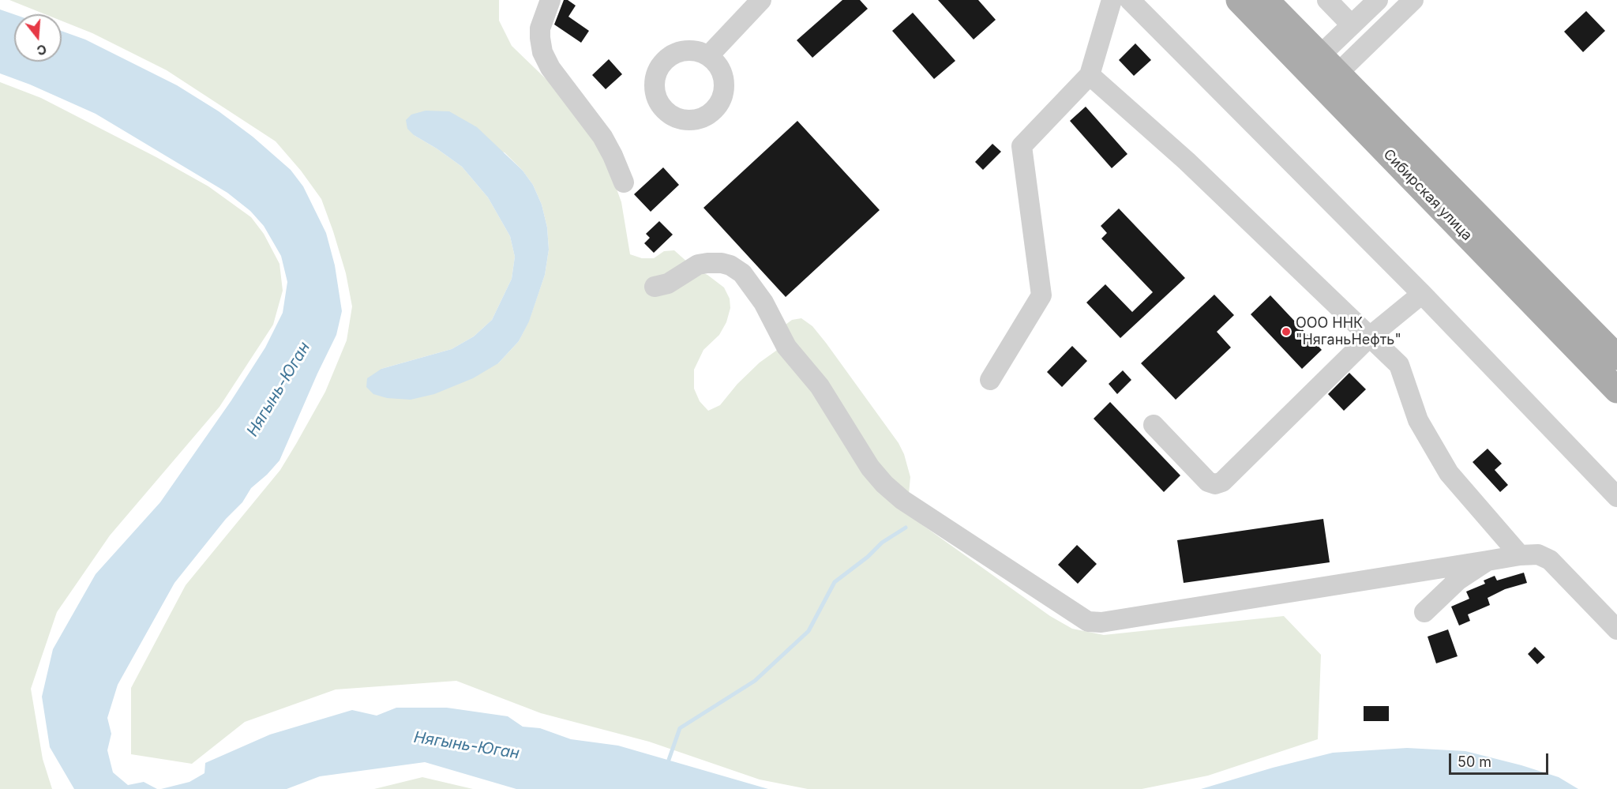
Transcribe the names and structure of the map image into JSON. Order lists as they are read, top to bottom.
{
  "streets": {
    "main road": ["Сибирская улица"]
  },
  "water": ["Нягынь-Юган"],
  "places": ["ООО ННК \"НяганьНефть\""],
  "scale_bar": "50 m",
  "north": "bottom"
}
